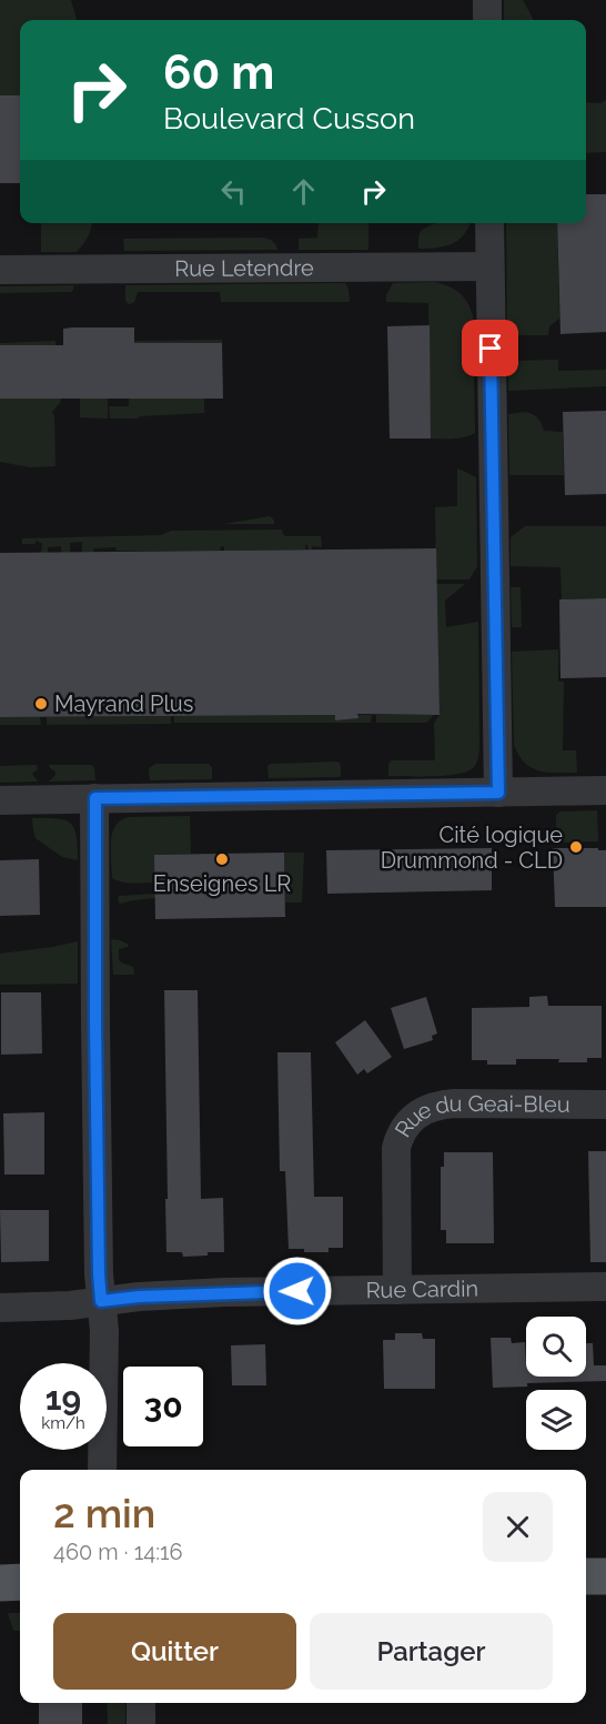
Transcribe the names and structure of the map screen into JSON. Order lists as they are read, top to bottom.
{
  "streets": {
    "street": ["Rue Letendre", "Rue du Geai-Bleu", "Rue Cardin"]
  },
  "crossings": [
    ["Rue du Geai-Bleu", "Rue Cardin"]
  ],
  "places": ["Mayrand Plus", "Cité logique Drummond - CLD", "Enseignes LR"],
  "page": {
    "turn": ["60 m", "Boulevard Cusson"],
    "speed": "19 km/h",
    "limit": "30",
    "heading": ["2 min", "460 m · 14:16"],
    "buttons": ["Quitter", "Partager"]
  }
}
